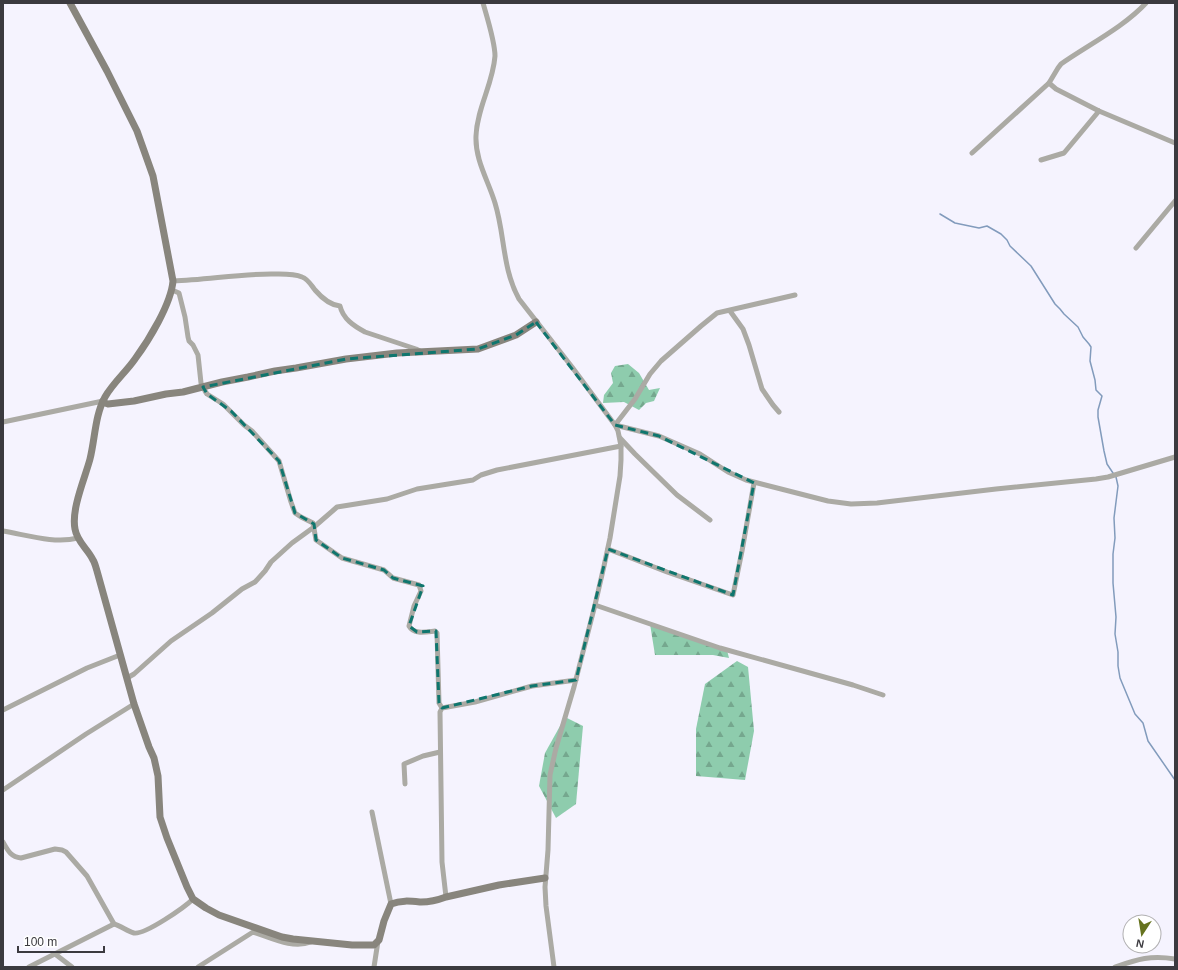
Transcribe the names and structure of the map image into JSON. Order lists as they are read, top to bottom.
{
  "scale_bar": "100 m",
  "north": "bottom"
}
